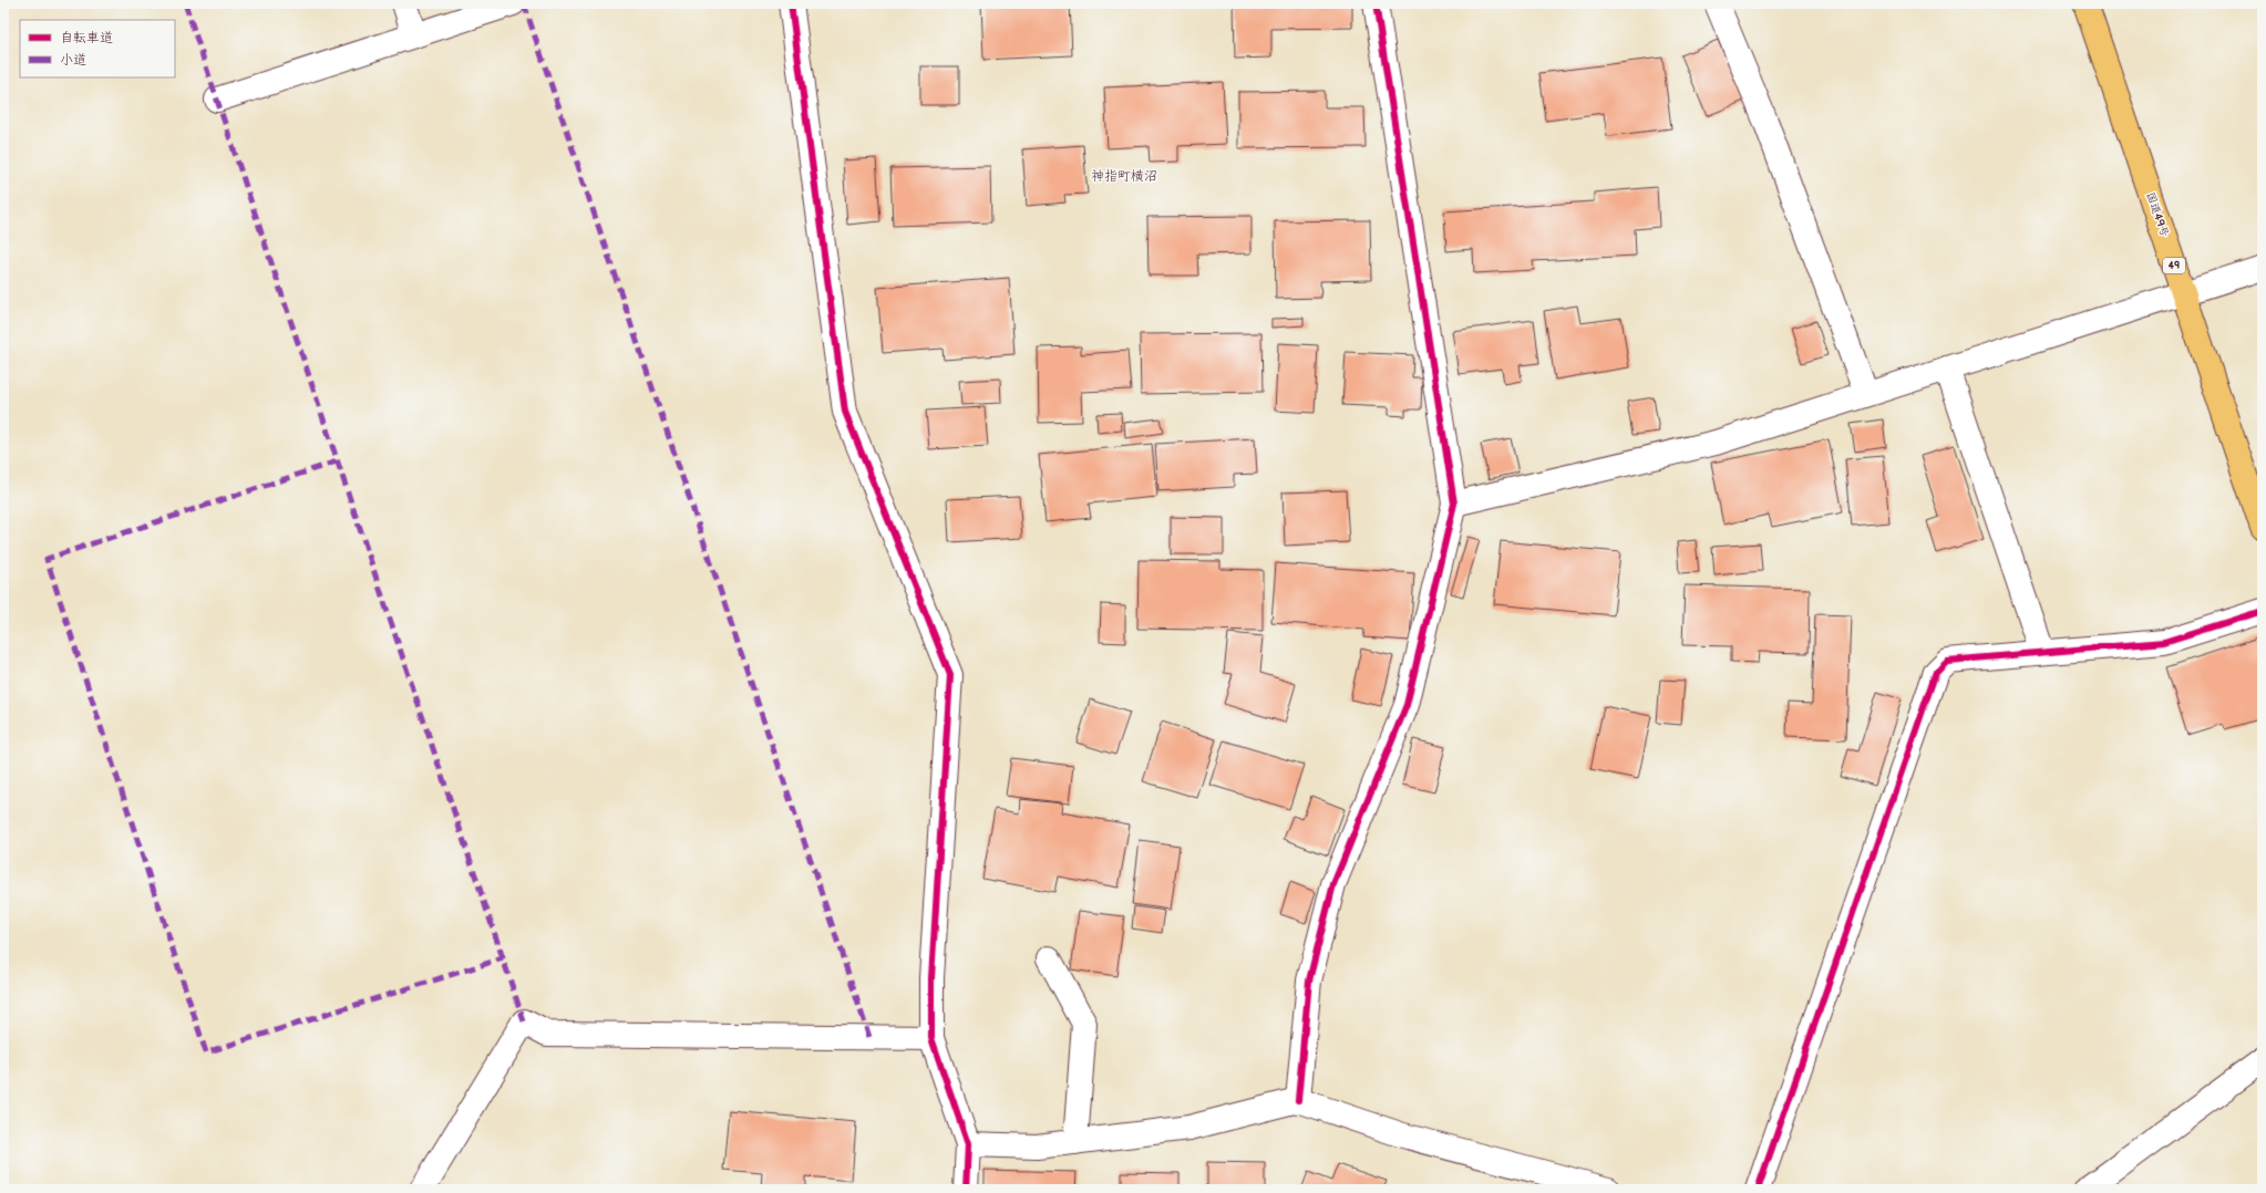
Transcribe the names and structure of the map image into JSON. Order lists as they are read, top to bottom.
{
  "streets": {
    "highway": ["国道49号", "49"]
  },
  "districts": ["神指町横沼"],
  "legend": ["自転車道", "小道"]
}
